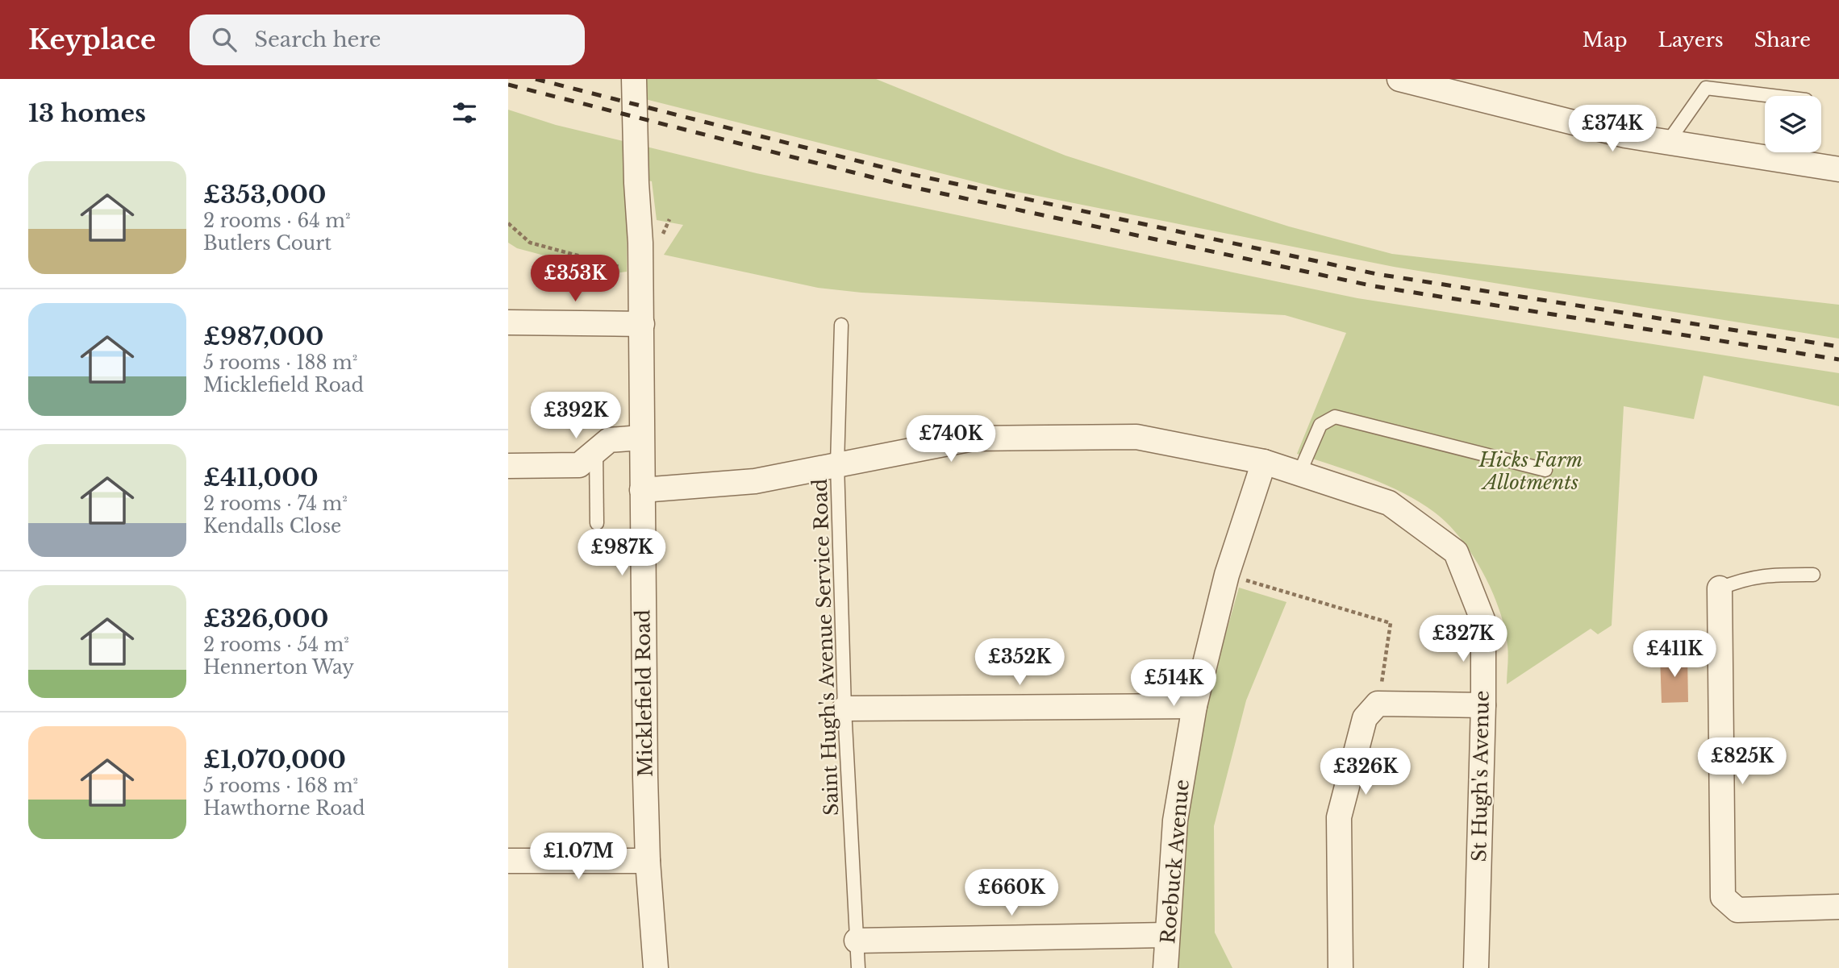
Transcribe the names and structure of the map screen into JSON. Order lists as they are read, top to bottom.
{
  "streets": {
    "street": ["Micklefield Road", "St Hugh's Avenue", "Roebuck Avenue"],
    "lane": ["Saint Hugh's Avenue Service Road"]
  },
  "crossings": [
    ["Saint Hugh's Avenue Service Road", "St Hugh's Avenue"],
    ["Micklefield Road", "St Hugh's Avenue"],
    ["St Hugh's Avenue", "Roebuck Avenue"]
  ],
  "parks": ["Hicks Farm Allotments"],
  "page": {
    "header": "Keyplace",
    "search": "Search here",
    "nav": ["Map", "Layers", "Share"],
    "heading": "13 homes",
    "price": [
      "£374K",
      "£353K",
      "£392K",
      "£740K",
      "£987K",
      "£327K",
      "£411K",
      "£352K",
      "£514K",
      "£825K",
      "£326K",
      "£1.07M",
      "£660K"
    ],
    "list": [
      {
        "name": "£353,000",
        "note": "2 rooms · 64 m² · Butlers Court"
      },
      {
        "name": "£987,000",
        "note": "5 rooms · 188 m² · Micklefield Road"
      },
      {
        "name": "£411,000",
        "note": "2 rooms · 74 m² · Kendalls Close"
      },
      {
        "name": "£326,000",
        "note": "2 rooms · 54 m² · Hennerton Way"
      },
      {
        "name": "£1,070,000",
        "note": "5 rooms · 168 m² · Hawthorne Road"
      }
    ]
  }
}
